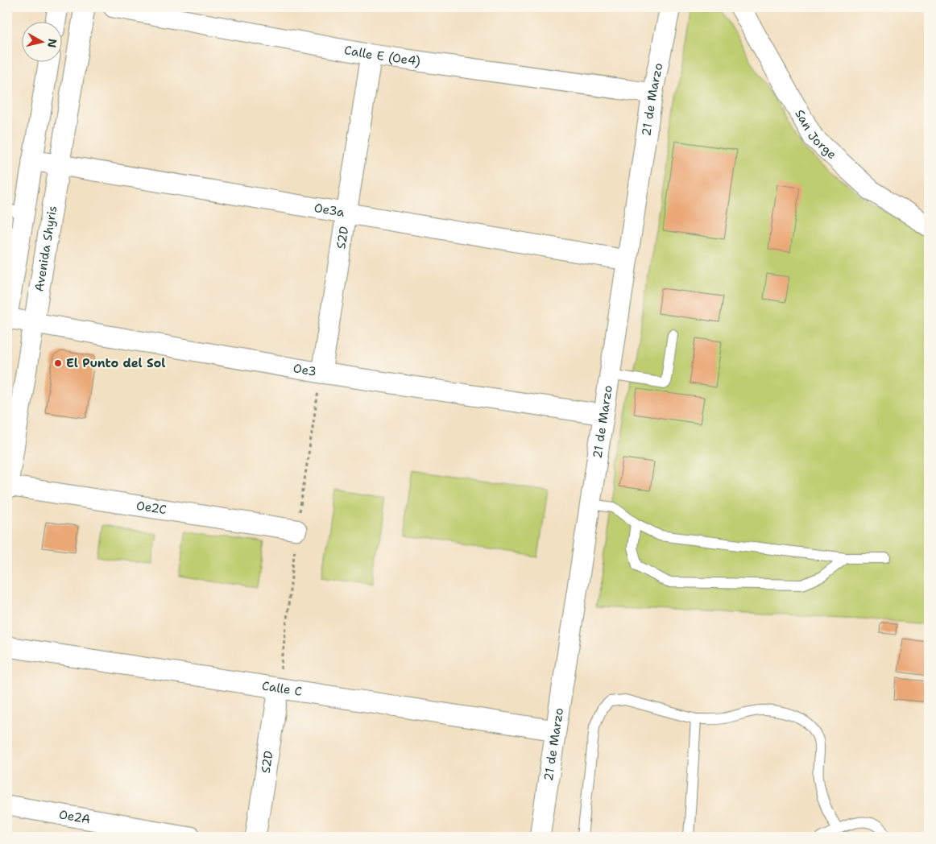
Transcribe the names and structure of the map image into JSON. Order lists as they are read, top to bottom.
{
  "streets": {
    "street": [
      "Calle E (Oe4)",
      "21 de Marzo",
      "San Jorge",
      "Oe3a",
      "S2D",
      "Avenida Shyris",
      "Oe3",
      "Oe2C",
      "Calle C",
      "Oe2A"
    ]
  },
  "crossings": [
    ["Calle E (Oe4)", "21 de Marzo"],
    ["Calle E (Oe4)", "S2D"],
    ["21 de Marzo", "Oe3a"],
    ["21 de Marzo", "Oe3"],
    ["21 de Marzo", "Calle C"],
    ["Oe3a", "S2D"],
    ["Oe3a", "Avenida Shyris"],
    ["S2D", "Oe3"],
    ["S2D", "Calle C"],
    ["Avenida Shyris", "Oe3"],
    ["Avenida Shyris", "Oe2C"]
  ],
  "places": ["El Punto del Sol"],
  "north": "right"
}
